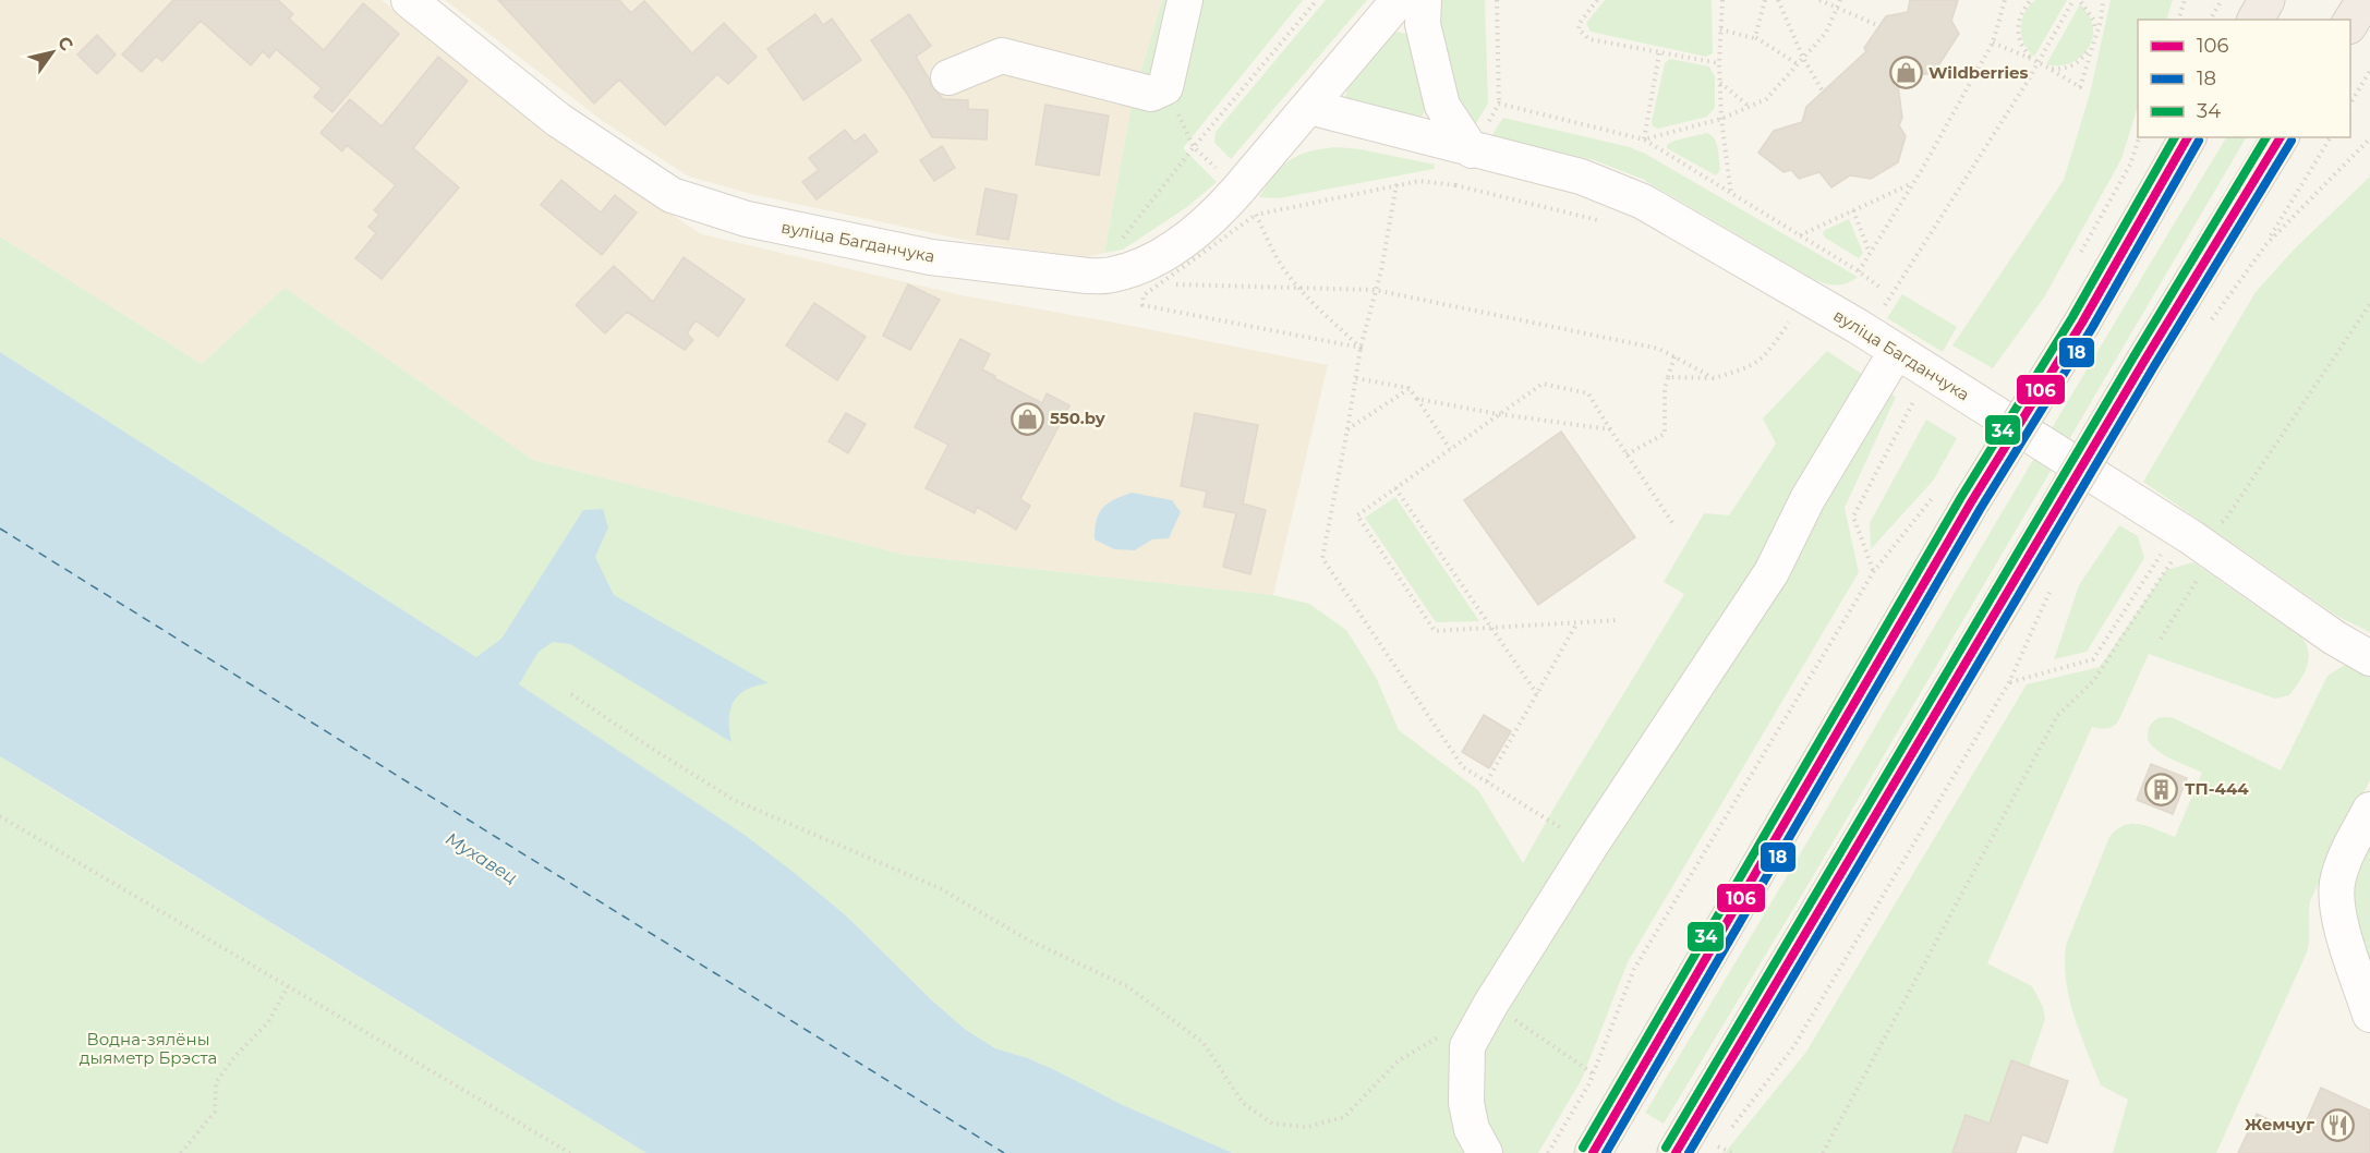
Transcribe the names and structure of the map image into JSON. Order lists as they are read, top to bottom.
{
  "streets": {
    "street": ["вуліца Багданчука"]
  },
  "water": ["Мухавец"],
  "parks": ["Водна-зялёны дыяметр Брэста"],
  "places": {
    "shop": ["Wildberries", "550.by"],
    "building": ["ТП-444"],
    "restaurant": ["Жемчуг"]
  },
  "lines": ["transit line 106", "transit line 34", "transit line 18"],
  "legend": ["106", "18", "34"],
  "north": "top right"
}
